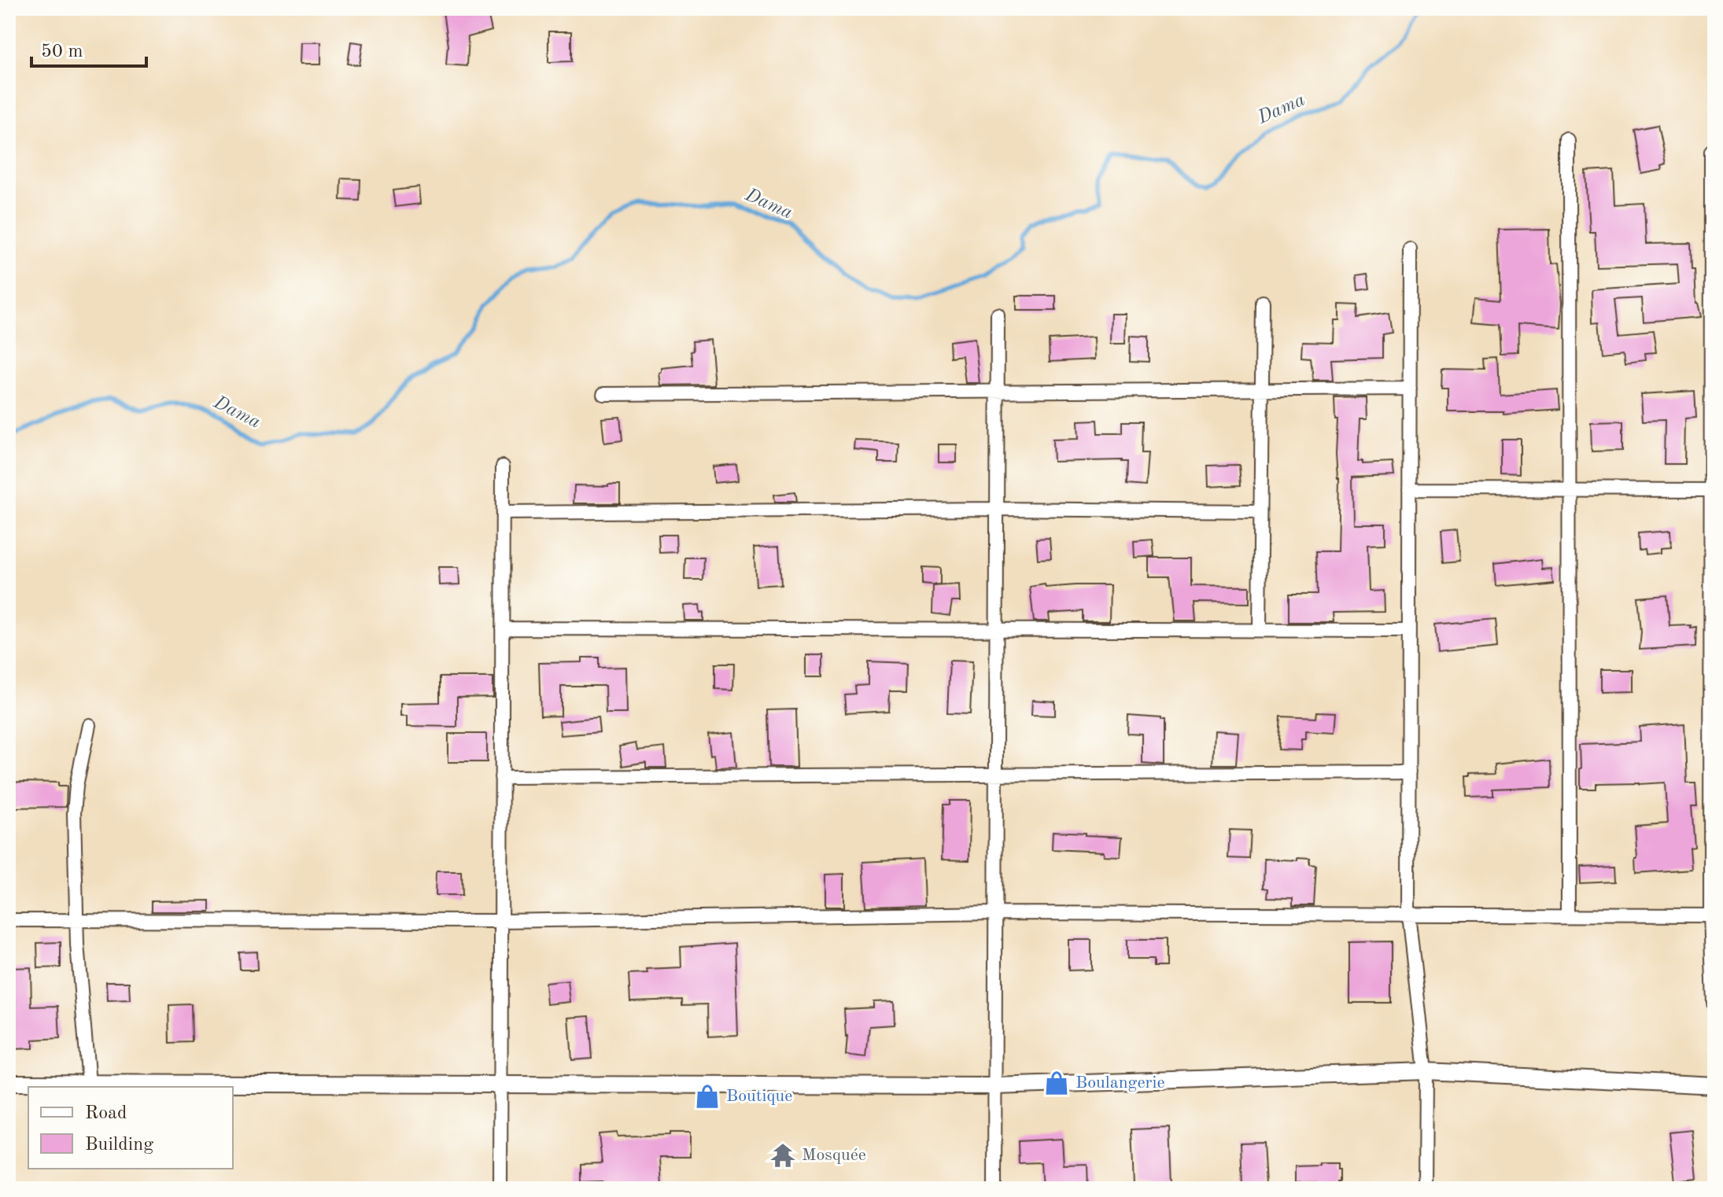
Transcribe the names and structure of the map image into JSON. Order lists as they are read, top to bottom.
{
  "water": ["Dama"],
  "places": {
    "shop": ["Boulangerie", "Boutique"],
    "temple": ["Mosquée"]
  },
  "legend": ["Road", "Building"],
  "scale_bar": "50 m"
}
